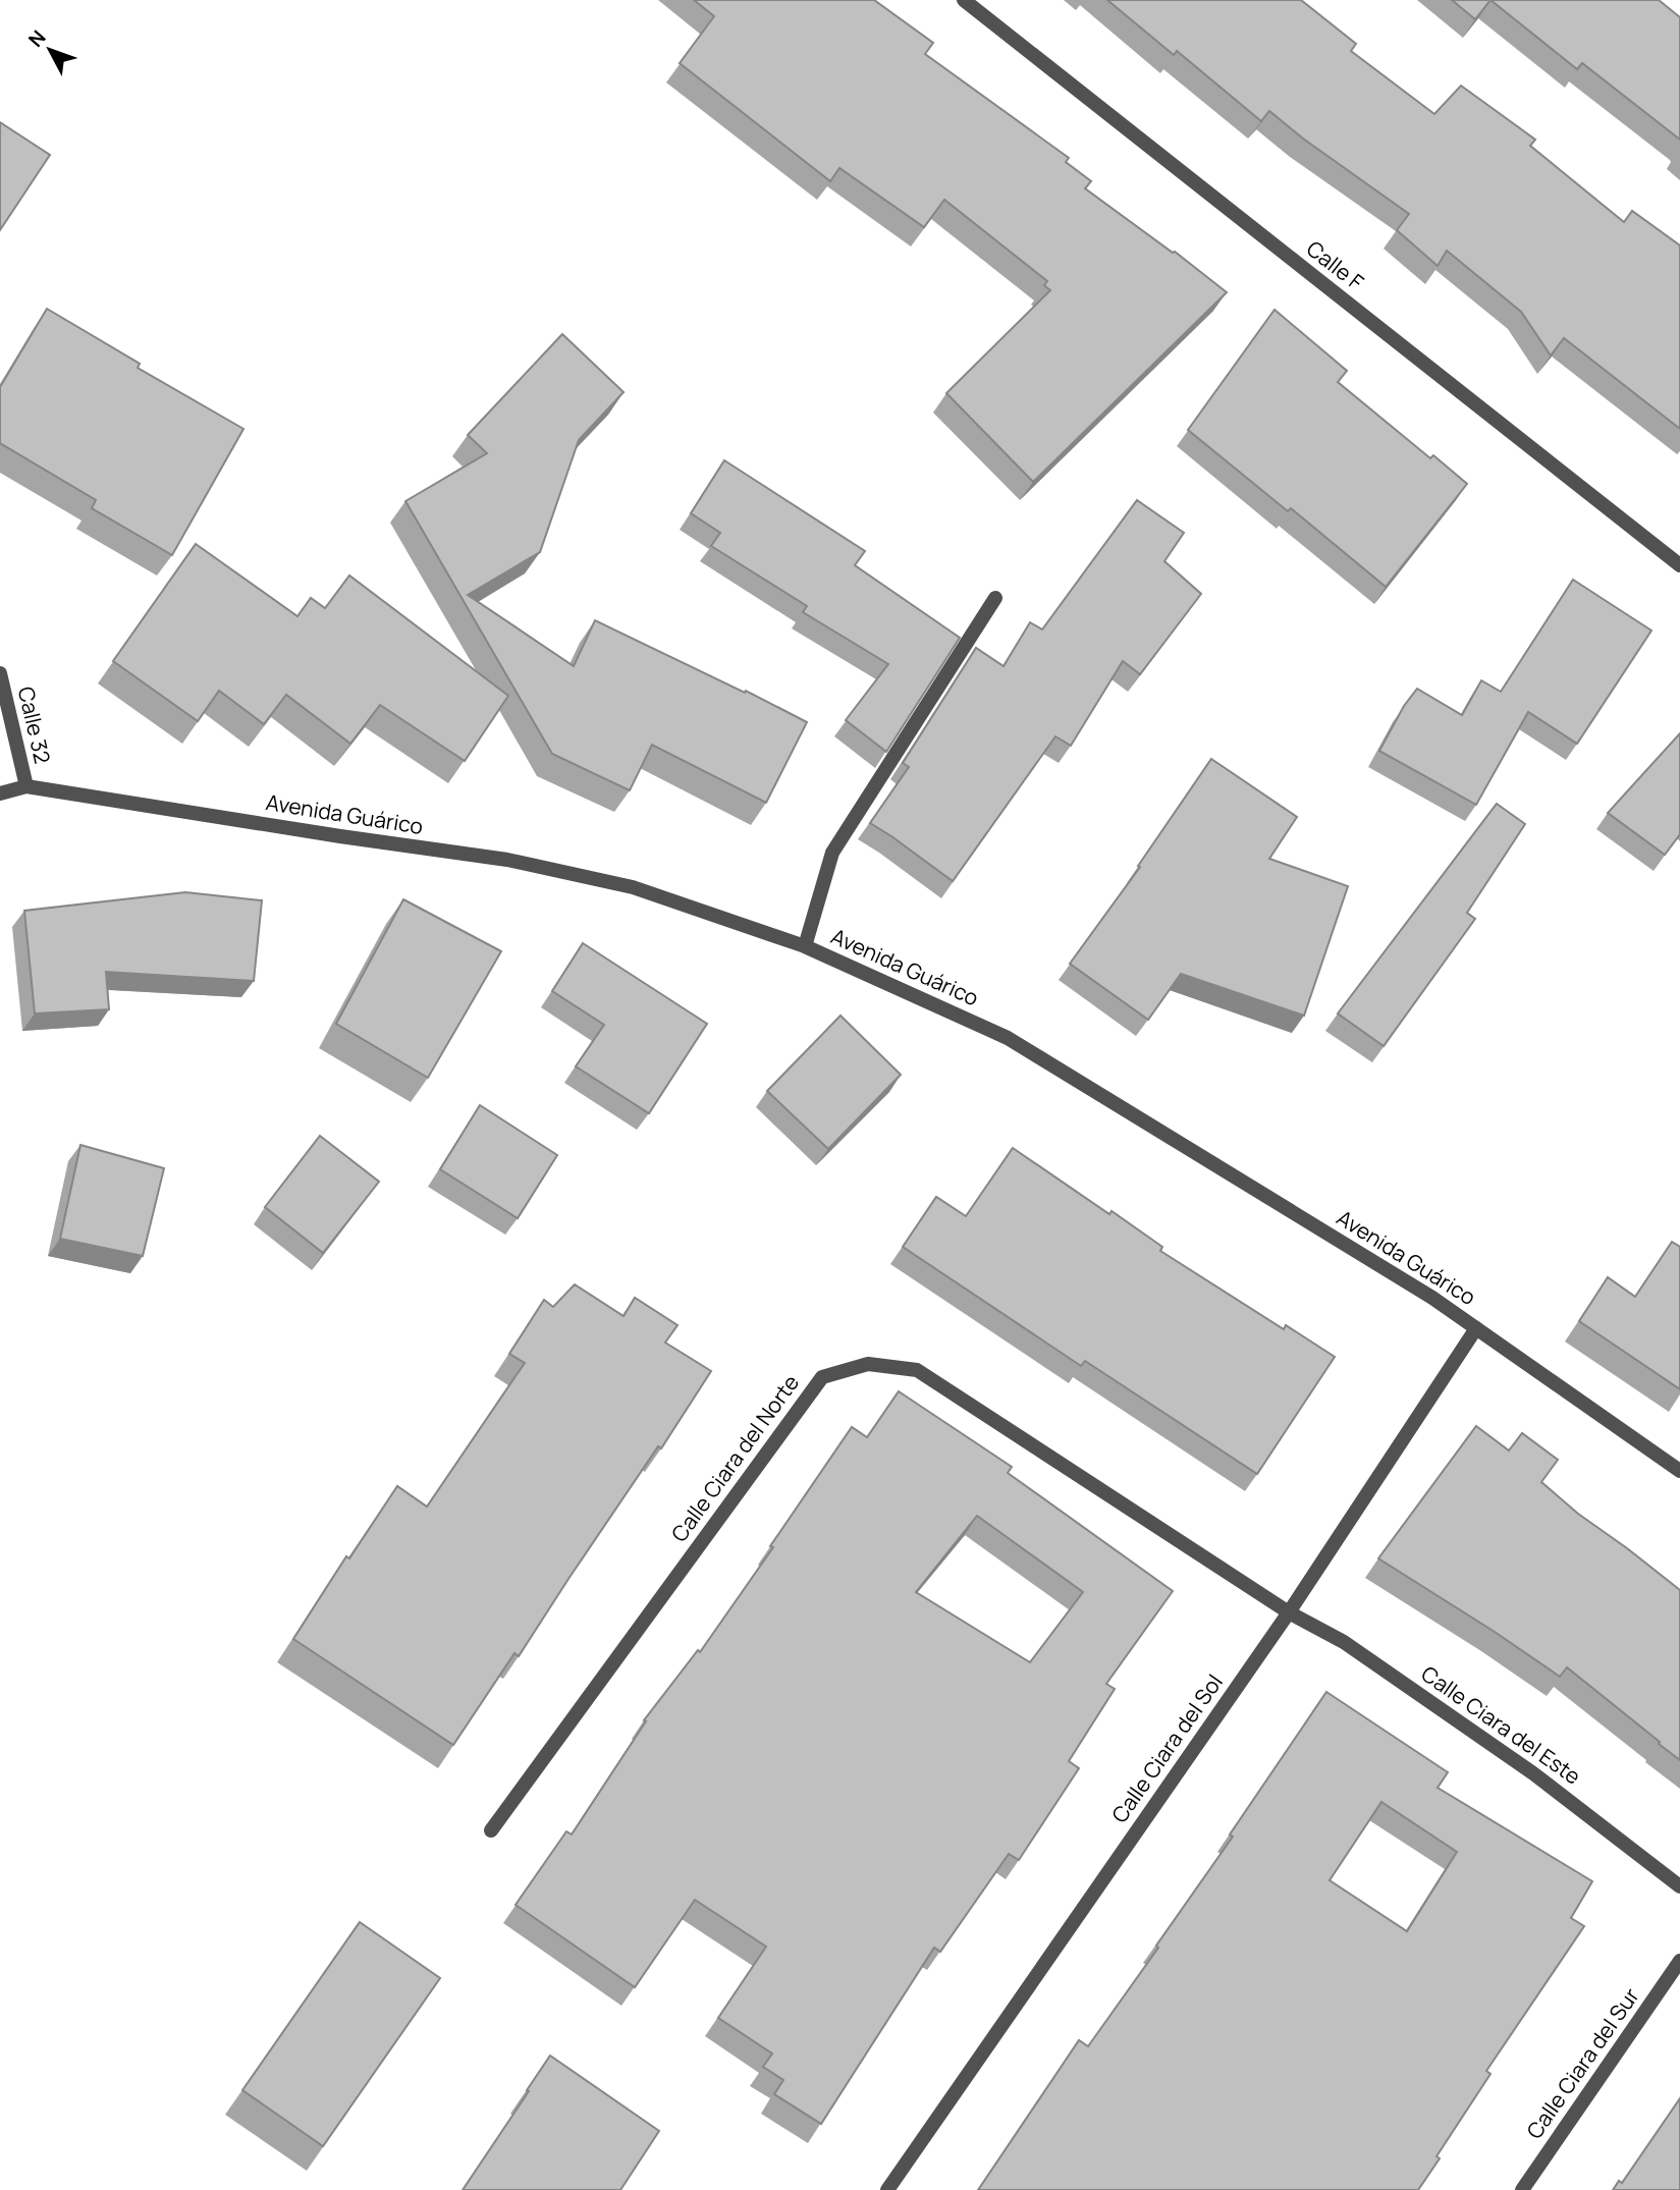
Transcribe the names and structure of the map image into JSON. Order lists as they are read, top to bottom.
{
  "streets": {
    "street": [
      "Calle F",
      "Calle 32",
      "Avenida Guárico",
      "Calle Ciara del Norte",
      "Calle Ciara del Este",
      "Calle Ciara del Sol",
      "Calle Ciara del Sur"
    ]
  },
  "crossings": [
    ["Calle 32", "Avenida Guárico"],
    ["Avenida Guárico", "Calle Ciara del Sol"],
    ["Calle Ciara del Norte", "Calle Ciara del Este"],
    ["Calle Ciara del Norte", "Calle Ciara del Sol"],
    ["Calle Ciara del Este", "Calle Ciara del Sol"]
  ],
  "north": "top left"
}
